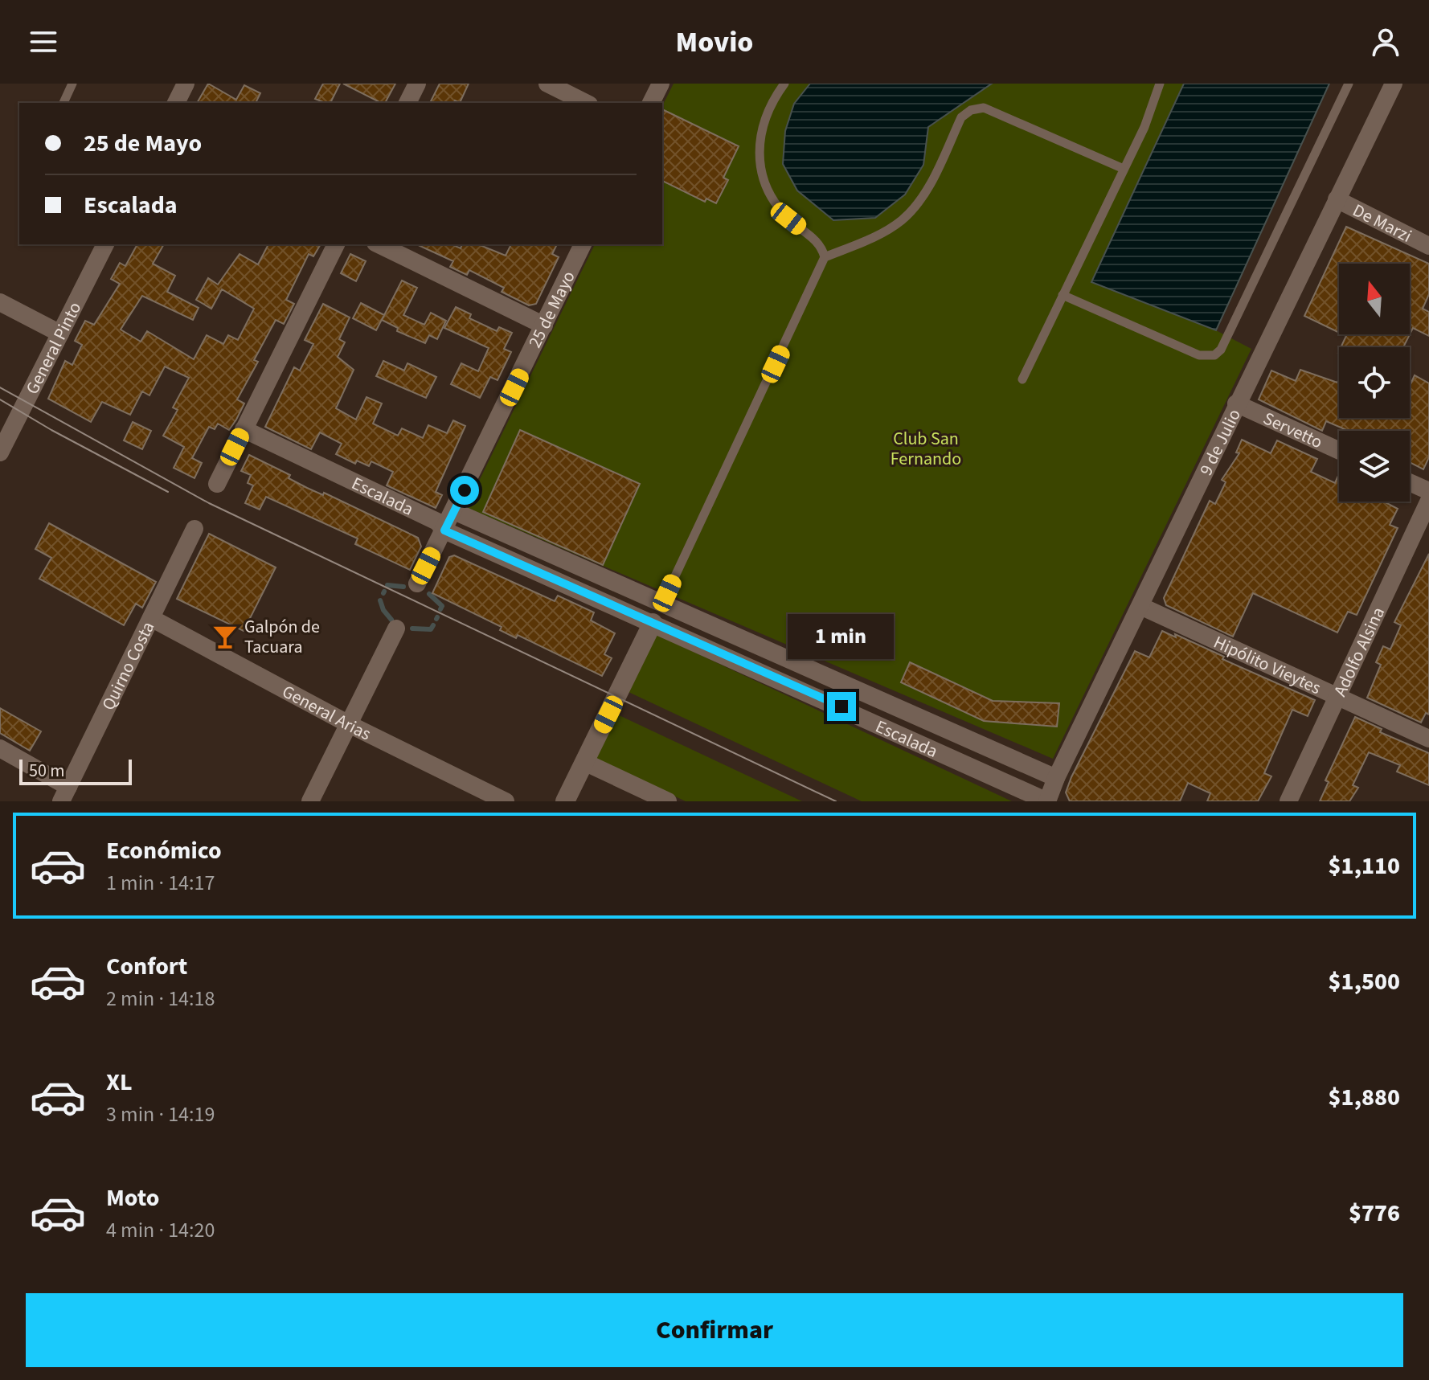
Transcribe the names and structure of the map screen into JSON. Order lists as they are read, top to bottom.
{
  "streets": {
    "street": [
      "De Marzi",
      "25 de Mayo",
      "General Pinto",
      "Servetto",
      "9 de Julio",
      "Escalada",
      "Adolfo Alsina",
      "Quirno Costa",
      "Hipólito Vieytes",
      "General Arias"
    ]
  },
  "crossings": [
    ["De Marzi", "9 de Julio"],
    ["25 de Mayo", "Escalada"],
    ["Servetto", "9 de Julio"],
    ["9 de Julio", "Escalada"],
    ["9 de Julio", "Hipólito Vieytes"],
    ["Adolfo Alsina", "Hipólito Vieytes"],
    ["Quirno Costa", "General Arias"]
  ],
  "parks": ["Club San Fernando"],
  "places": {
    "bar": ["Galpón de Tacuara"]
  },
  "scale_bar": "50 m",
  "north": "top",
  "page": {
    "header": "Movio",
    "banner": ["25 de Mayo", "Escalada"],
    "bubble": "1 min",
    "scale": "50 m",
    "list": [
      {
        "name": "Económico",
        "note": "1 min · 14:17",
        "value": "$1,110"
      },
      {
        "name": "Confort",
        "note": "2 min · 14:18",
        "value": "$1,500"
      },
      {
        "name": "XL",
        "note": "3 min · 14:19",
        "value": "$1,880"
      },
      {
        "name": "Moto",
        "note": "4 min · 14:20",
        "value": "$776"
      }
    ],
    "buttons": "Confirmar"
  }
}
